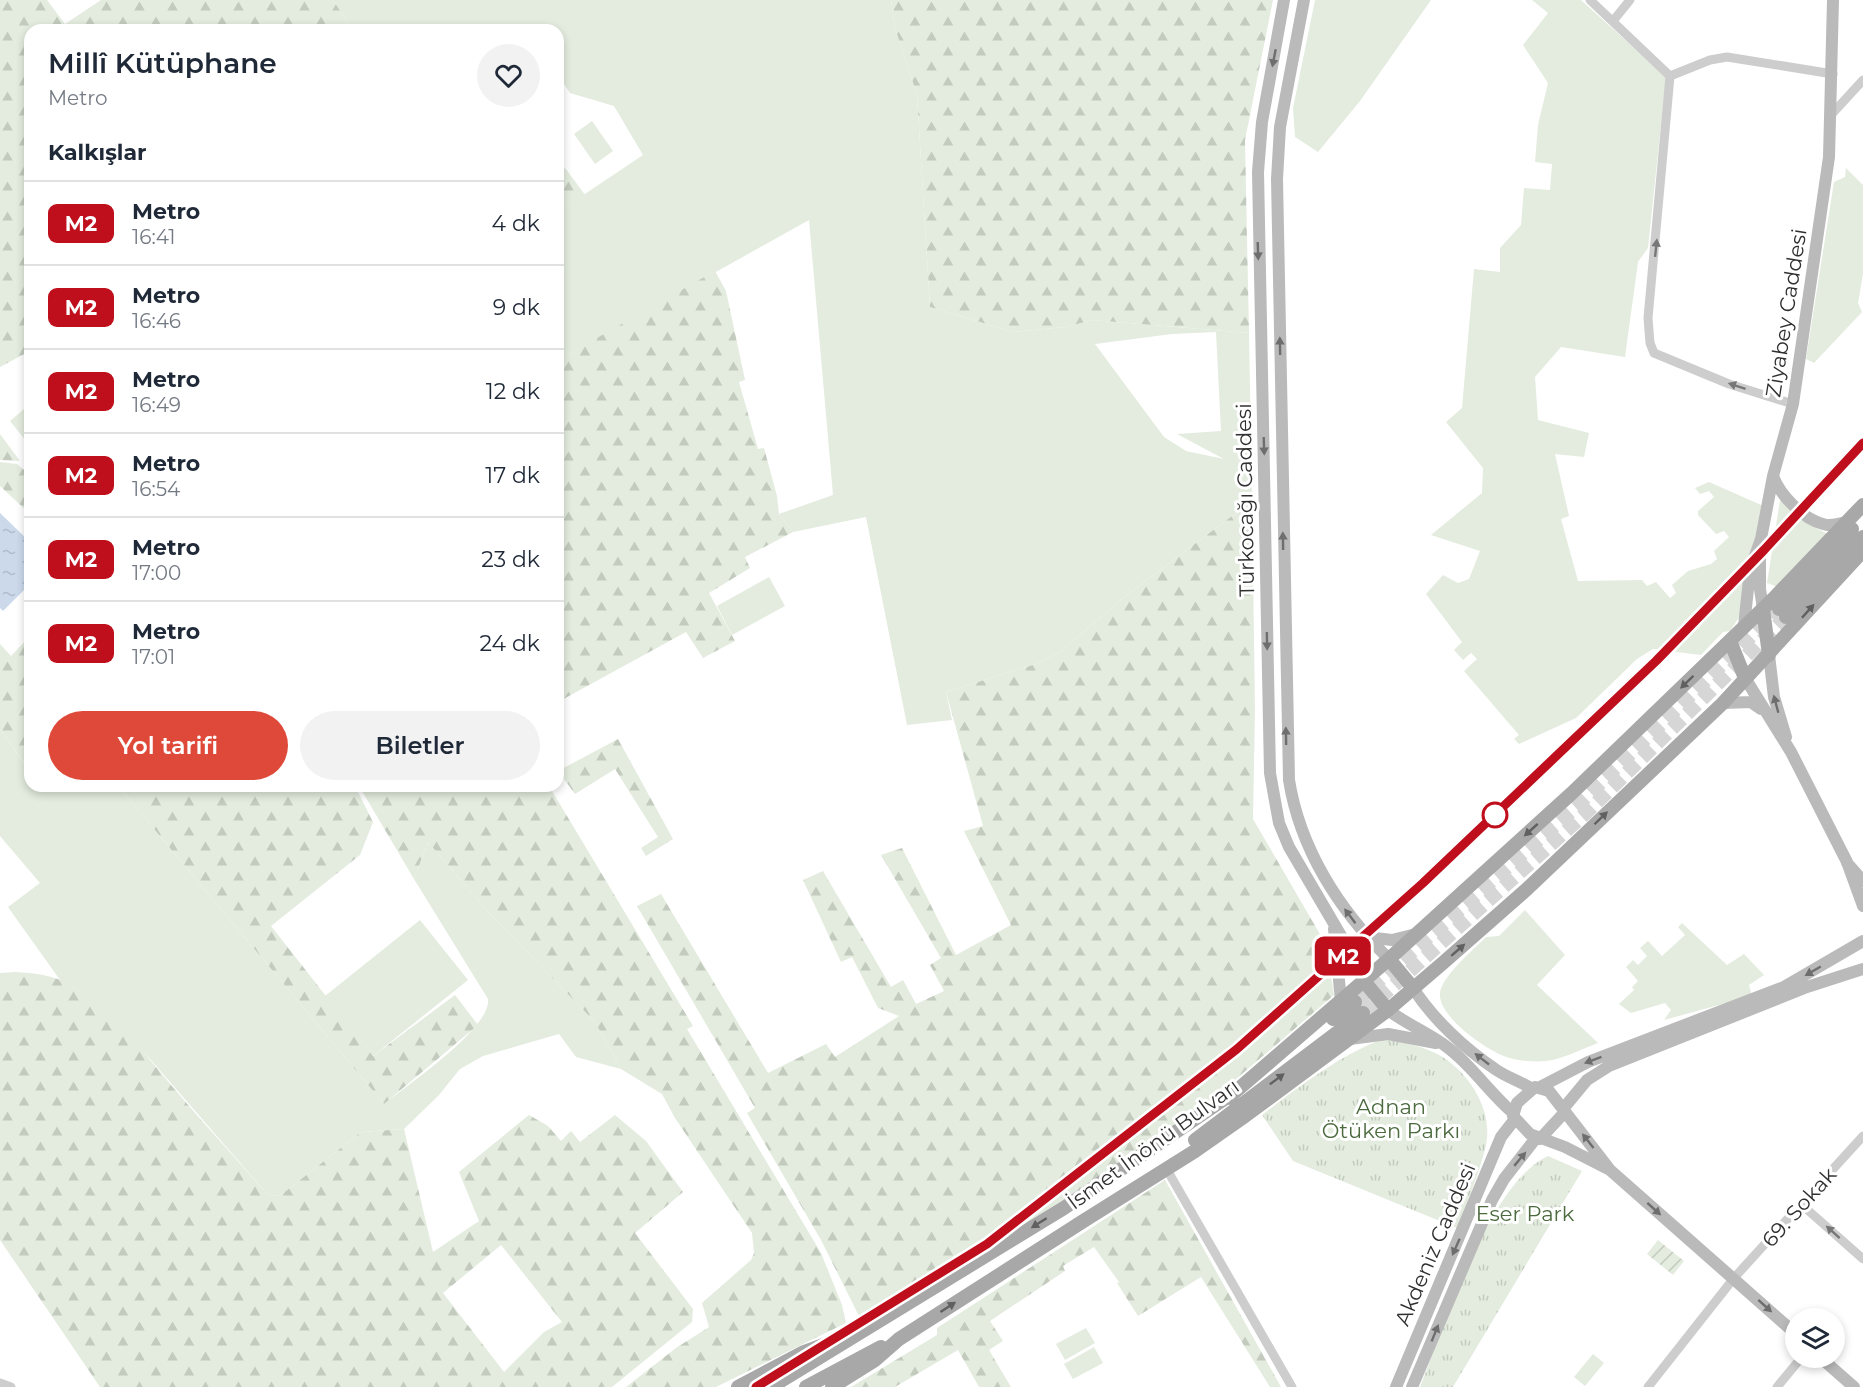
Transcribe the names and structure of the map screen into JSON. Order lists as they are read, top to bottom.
{
  "streets": {
    "main road": [
      "Ziyabey Caddesi",
      "Türkocağı Caddesi",
      "İsmet İnönü Bulvarı",
      "Akdeniz Caddesi"
    ],
    "street": ["69. Sokak"]
  },
  "parks": ["Adnan Ötüken Parkı", "Eser Park"],
  "lines": ["metro line M2"],
  "page": {
    "on_map": "M2",
    "heading": [
      ["Millî Kütüphane", "Metro"],
      "Kalkışlar"
    ],
    "list": [
      {
        "mark": "M2",
        "name": "Metro",
        "note": "16:41",
        "value": "4 dk"
      },
      {
        "mark": "M2",
        "name": "Metro",
        "note": "16:46",
        "value": "9 dk"
      },
      {
        "mark": "M2",
        "name": "Metro",
        "note": "16:49",
        "value": "12 dk"
      },
      {
        "mark": "M2",
        "name": "Metro",
        "note": "16:54",
        "value": "17 dk"
      },
      {
        "mark": "M2",
        "name": "Metro",
        "note": "17:00",
        "value": "23 dk"
      },
      {
        "mark": "M2",
        "name": "Metro",
        "note": "17:01",
        "value": "24 dk"
      }
    ],
    "buttons": ["Yol tarifi", "Biletler"]
  }
}
